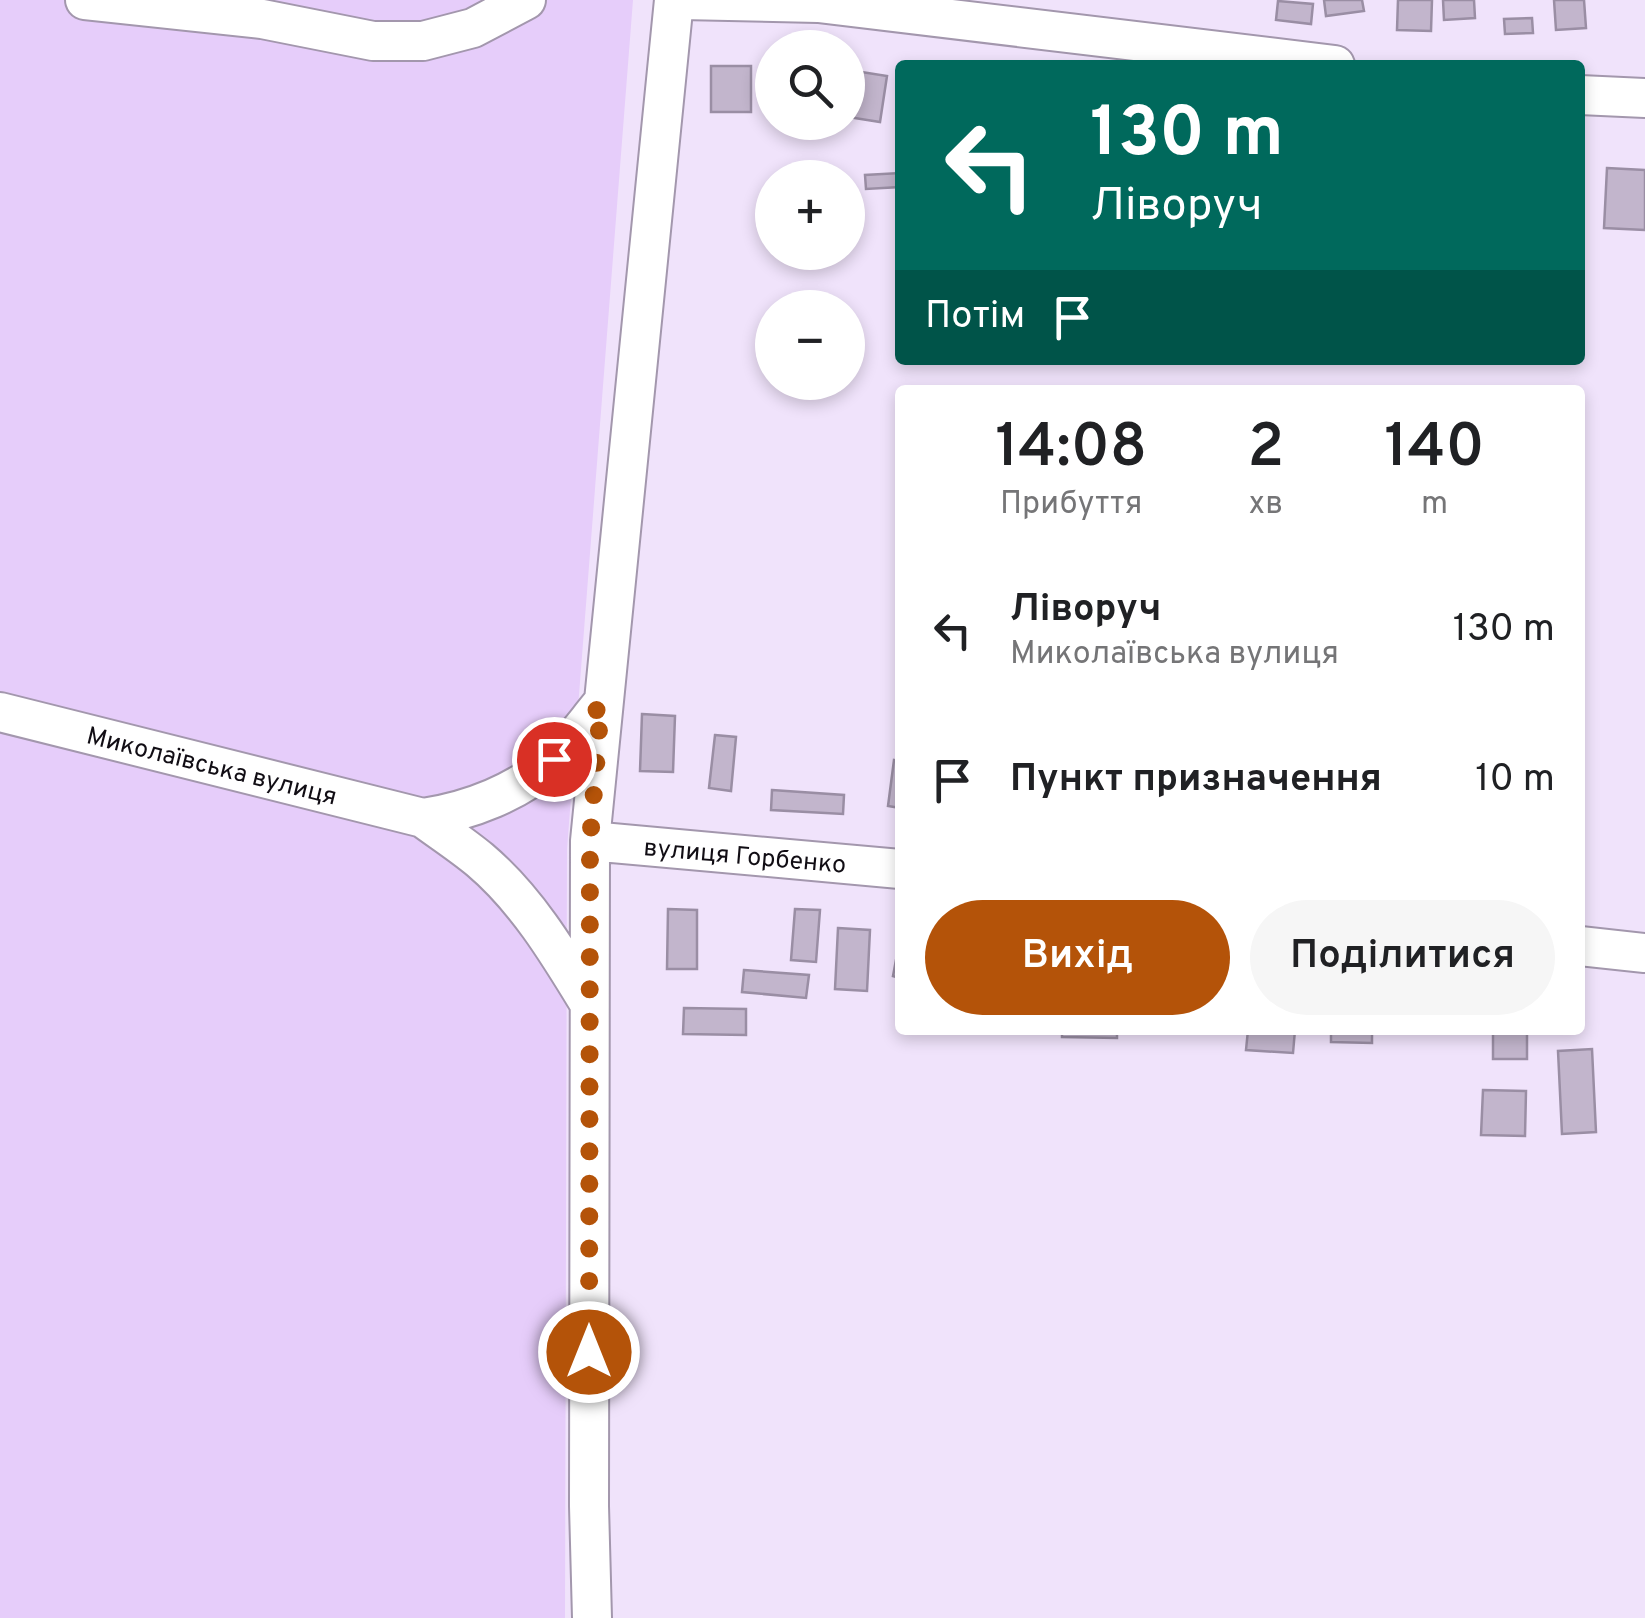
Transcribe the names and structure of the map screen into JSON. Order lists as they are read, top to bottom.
{
  "streets": {
    "street": ["Миколаївська вулиця", "вулиця Горбенко"]
  },
  "page": {
    "map_buttons": ["+", "−"],
    "turn": ["130 m", "Ліворуч"],
    "then": "Потім",
    "eta": [
      "14:08",
      "Прибуття",
      "2",
      "хв",
      "140",
      "m"
    ],
    "list": [
      {
        "name": "Ліворуч",
        "note": "Миколаївська вулиця",
        "value": "130 m"
      },
      {
        "name": "Пункт призначення",
        "value": "10 m"
      }
    ],
    "buttons": ["Вихід", "Поділитися"]
  }
}
